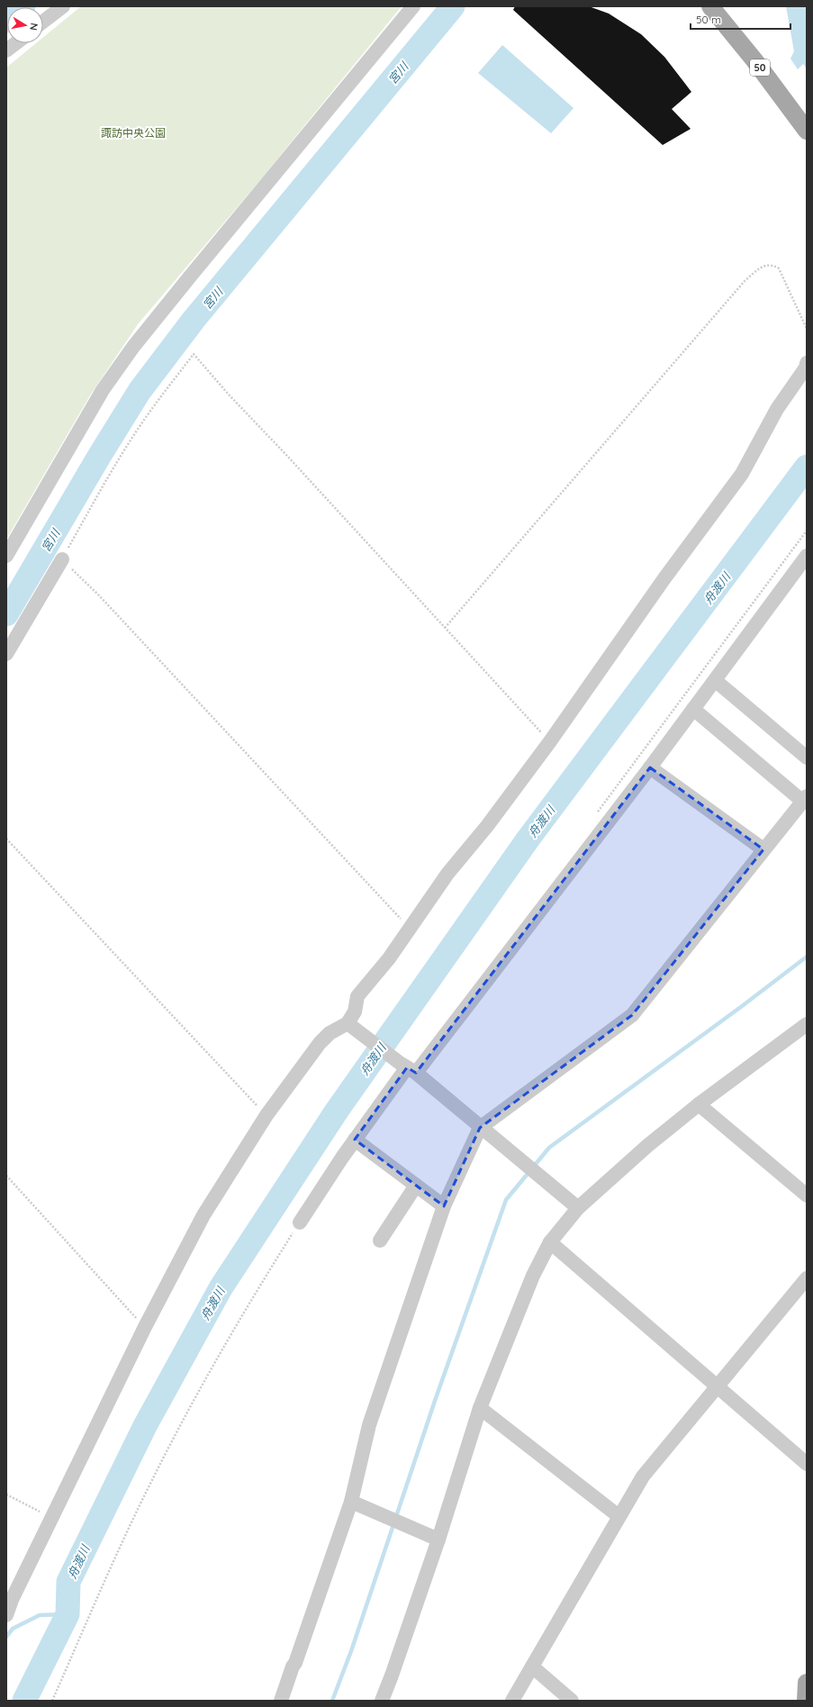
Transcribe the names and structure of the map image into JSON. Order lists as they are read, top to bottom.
{
  "streets": {
    "main road": ["50"]
  },
  "water": ["宮川", "舟渡川"],
  "parks": ["諏訪中央公園"],
  "scale_bar": "50 m",
  "north": "right"
}
